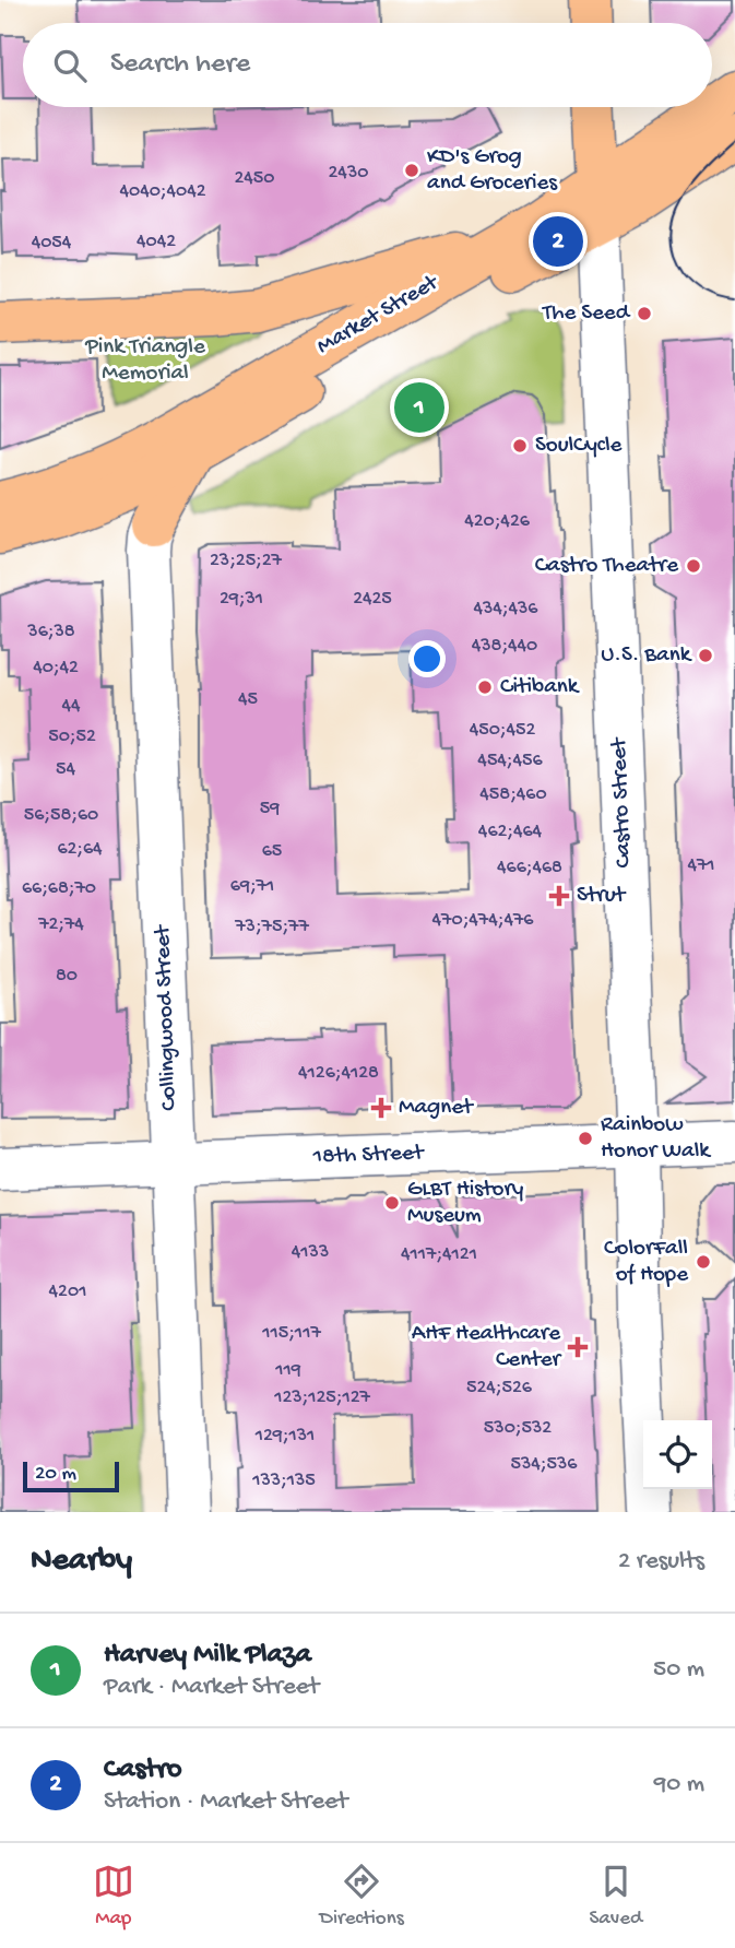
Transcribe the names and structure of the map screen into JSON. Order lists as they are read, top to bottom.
{
  "streets": {
    "main road": ["Market Street", "Castro Street"],
    "street": ["Collingwood Street", "18th Street"]
  },
  "crossings": [
    ["Market Street", "Castro Street"],
    ["Castro Street", "18th Street"],
    ["Collingwood Street", "18th Street"]
  ],
  "parks": ["Pink Triangle Memorial"],
  "places": {
    "other": [
      "KD's Grog and Groceries",
      "The Seed",
      "SoulCycle",
      "Castro Theatre",
      "U.S. Bank",
      "Citibank",
      "Rainbow Honor Walk",
      "GLBT History Museum",
      "ColorFall of Hope"
    ],
    "health": ["Strut", "Magnet", "AHF Healthcare Center"]
  },
  "house_numbers": [
    "2430",
    "2450",
    "4040;4042",
    "4042",
    "4054",
    "420;426",
    "23;25;27",
    "29;31",
    "2425",
    "434;436",
    "36;38",
    "438;440",
    "40;42",
    "45",
    "44",
    "450;452",
    "50;52",
    "454;456",
    "54",
    "458;460",
    "59",
    "56;58;60",
    "462;464",
    "62;64",
    "65",
    "471",
    "466;468",
    "69;71",
    "66;68;70",
    "470;474;476",
    "72;74",
    "73;75;77",
    "80",
    "4126;4128",
    "4133",
    "4117;4121",
    "4201",
    "115;117",
    "119",
    "524;526",
    "123;125;127",
    "530;532",
    "129;131",
    "534;536",
    "133;135"
  ],
  "scale_bar": "20 m",
  "page": {
    "search": "Search here",
    "pins": ["2", "1"],
    "scale": "20 m",
    "heading": ["Nearby", "2 results"],
    "list": [
      {
        "mark": "1",
        "name": "Harvey Milk Plaza",
        "note": "Park · Market Street",
        "value": "50 m"
      },
      {
        "mark": "2",
        "name": "Castro",
        "note": "Station · Market Street",
        "value": "90 m"
      }
    ],
    "nav": ["Map", "Directions", "Saved"]
  }
}
